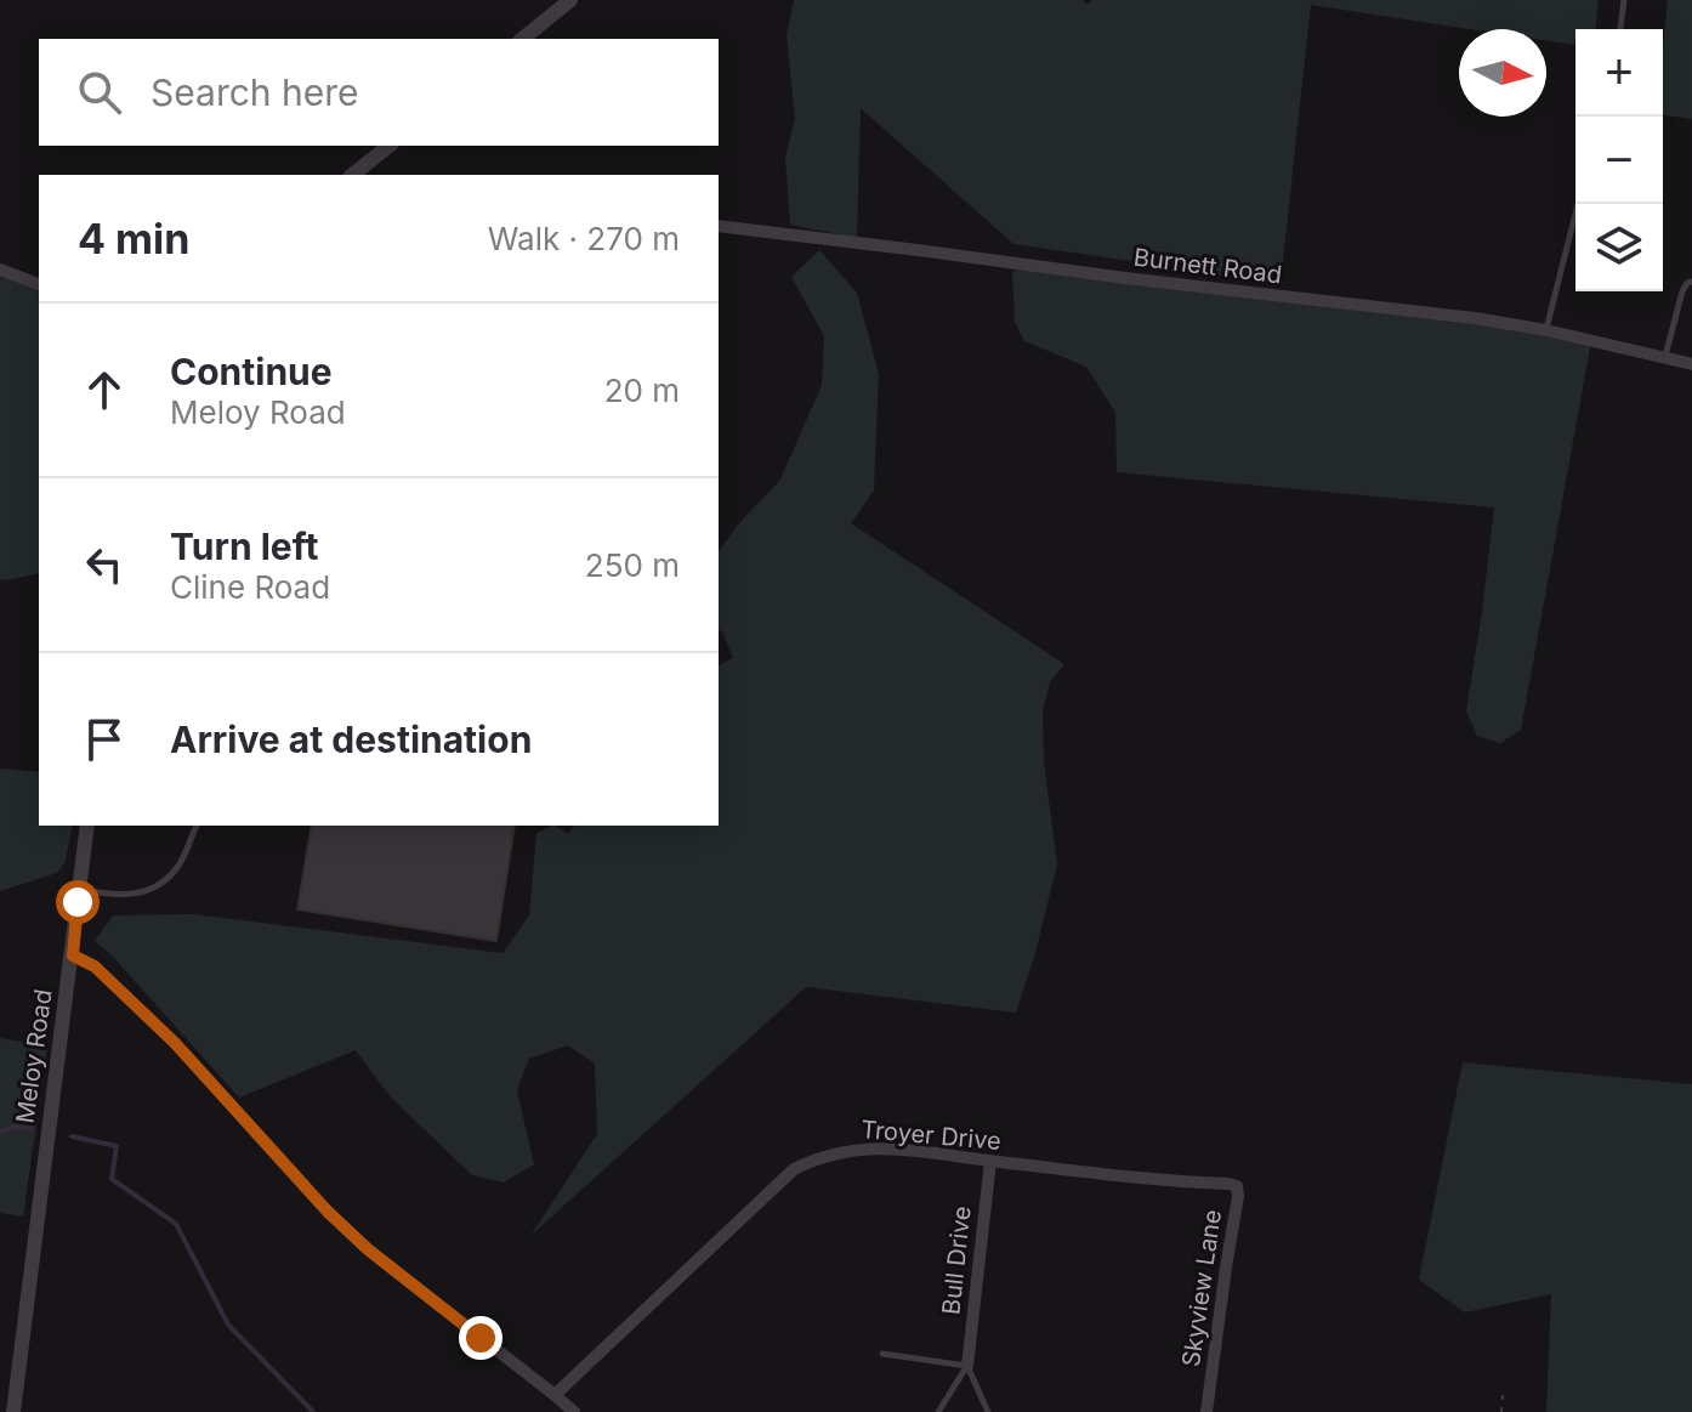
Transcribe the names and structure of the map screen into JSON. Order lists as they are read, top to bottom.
{
  "streets": {
    "street": [
      "Burnett Road",
      "Meloy Road",
      "Troyer Drive",
      "Bull Drive",
      "Skyview Lane"
    ]
  },
  "crossings": [
    ["Troyer Drive", "Bull Drive"],
    ["Troyer Drive", "Skyview Lane"]
  ],
  "north": "right",
  "page": {
    "map_buttons": ["+", "−"],
    "search": "Search here",
    "heading": ["4 min", "Walk · 270 m"],
    "list": [
      ["Continue", "Meloy Road", "20 m"],
      ["Turn left", "Cline Road", "250 m"],
      "Arrive at destination"
    ]
  }
}
